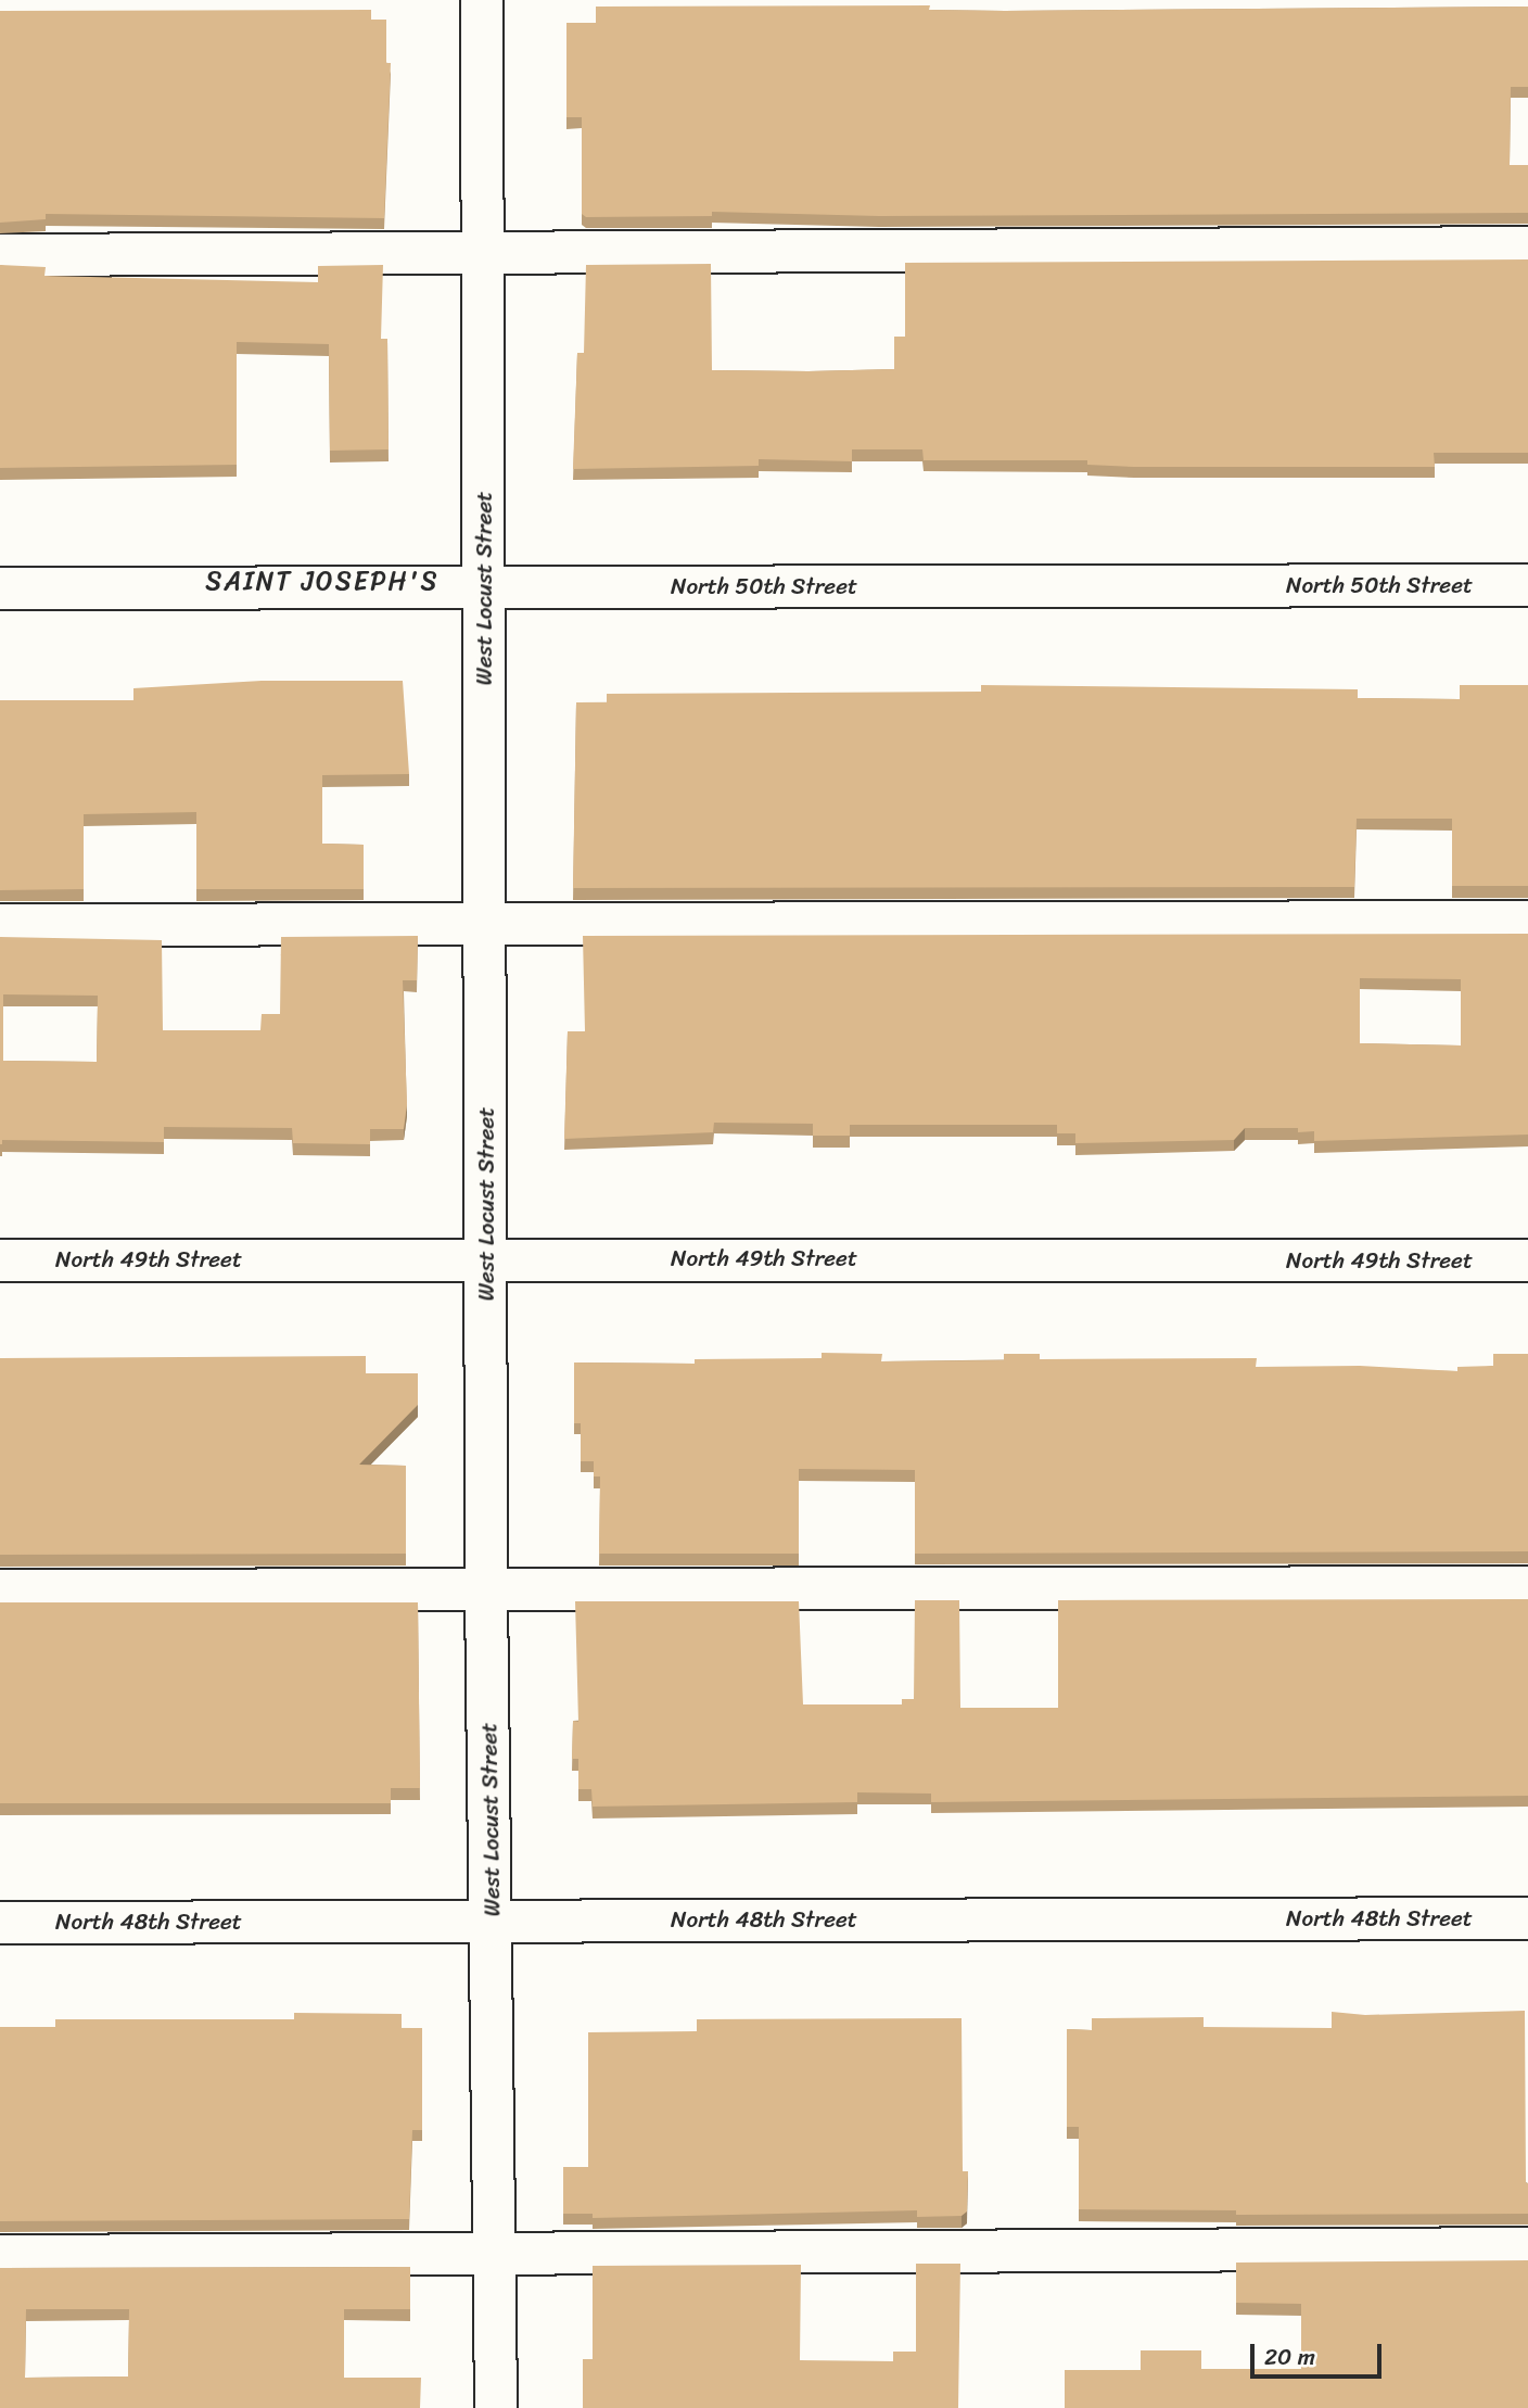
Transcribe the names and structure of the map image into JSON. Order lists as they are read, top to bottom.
{
  "streets": {
    "street": [
      "North 50th Street",
      "West Locust Street",
      "North 49th Street",
      "North 48th Street"
    ]
  },
  "crossings": [
    ["North 50th Street", "West Locust Street"],
    ["West Locust Street", "North 49th Street"],
    ["West Locust Street", "North 48th Street"]
  ],
  "districts": ["SAINT JOSEPH'S"],
  "scale_bar": "20 m"
}
